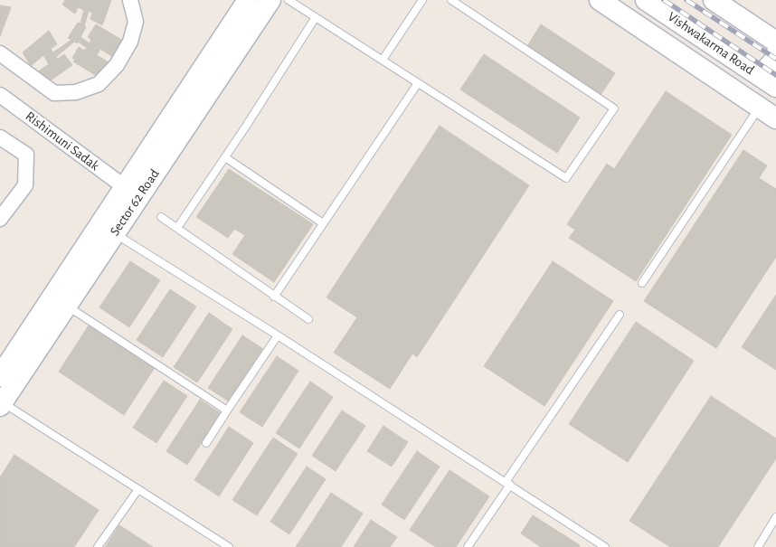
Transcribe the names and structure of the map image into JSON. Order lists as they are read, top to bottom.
{
  "streets": {
    "street": ["Vishwakarma Road", "Rishimuni Sadak", "Sector 62 Road"]
  },
  "crossings": [
    ["Rishimuni Sadak", "Sector 62 Road"]
  ]
}
